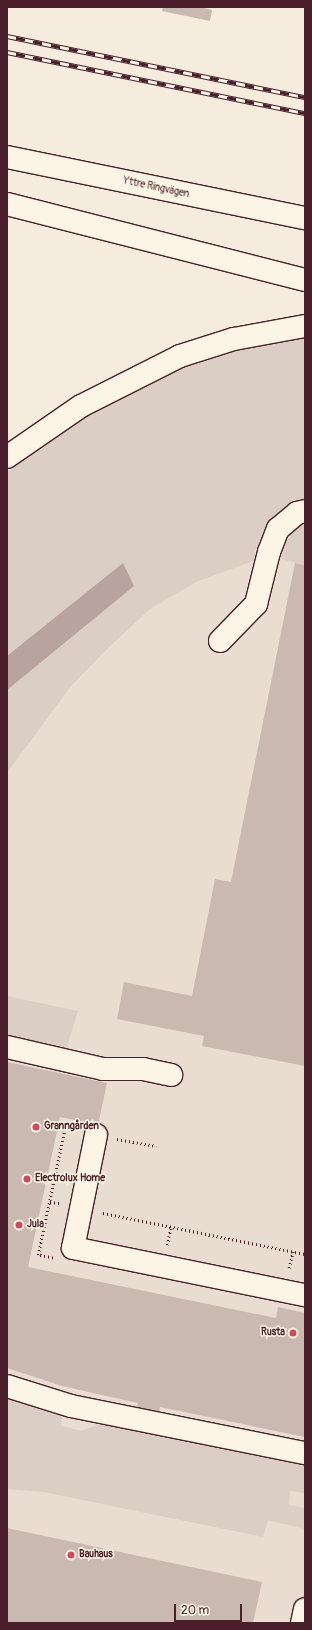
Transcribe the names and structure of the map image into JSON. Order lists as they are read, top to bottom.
{
  "streets": {
    "main road": ["Yttre Ringvägen"]
  },
  "places": [
    "Granngården",
    "Electrolux Home",
    "Jula",
    "Rusta",
    "Bauhaus"
  ],
  "scale_bar": "20 m"
}
